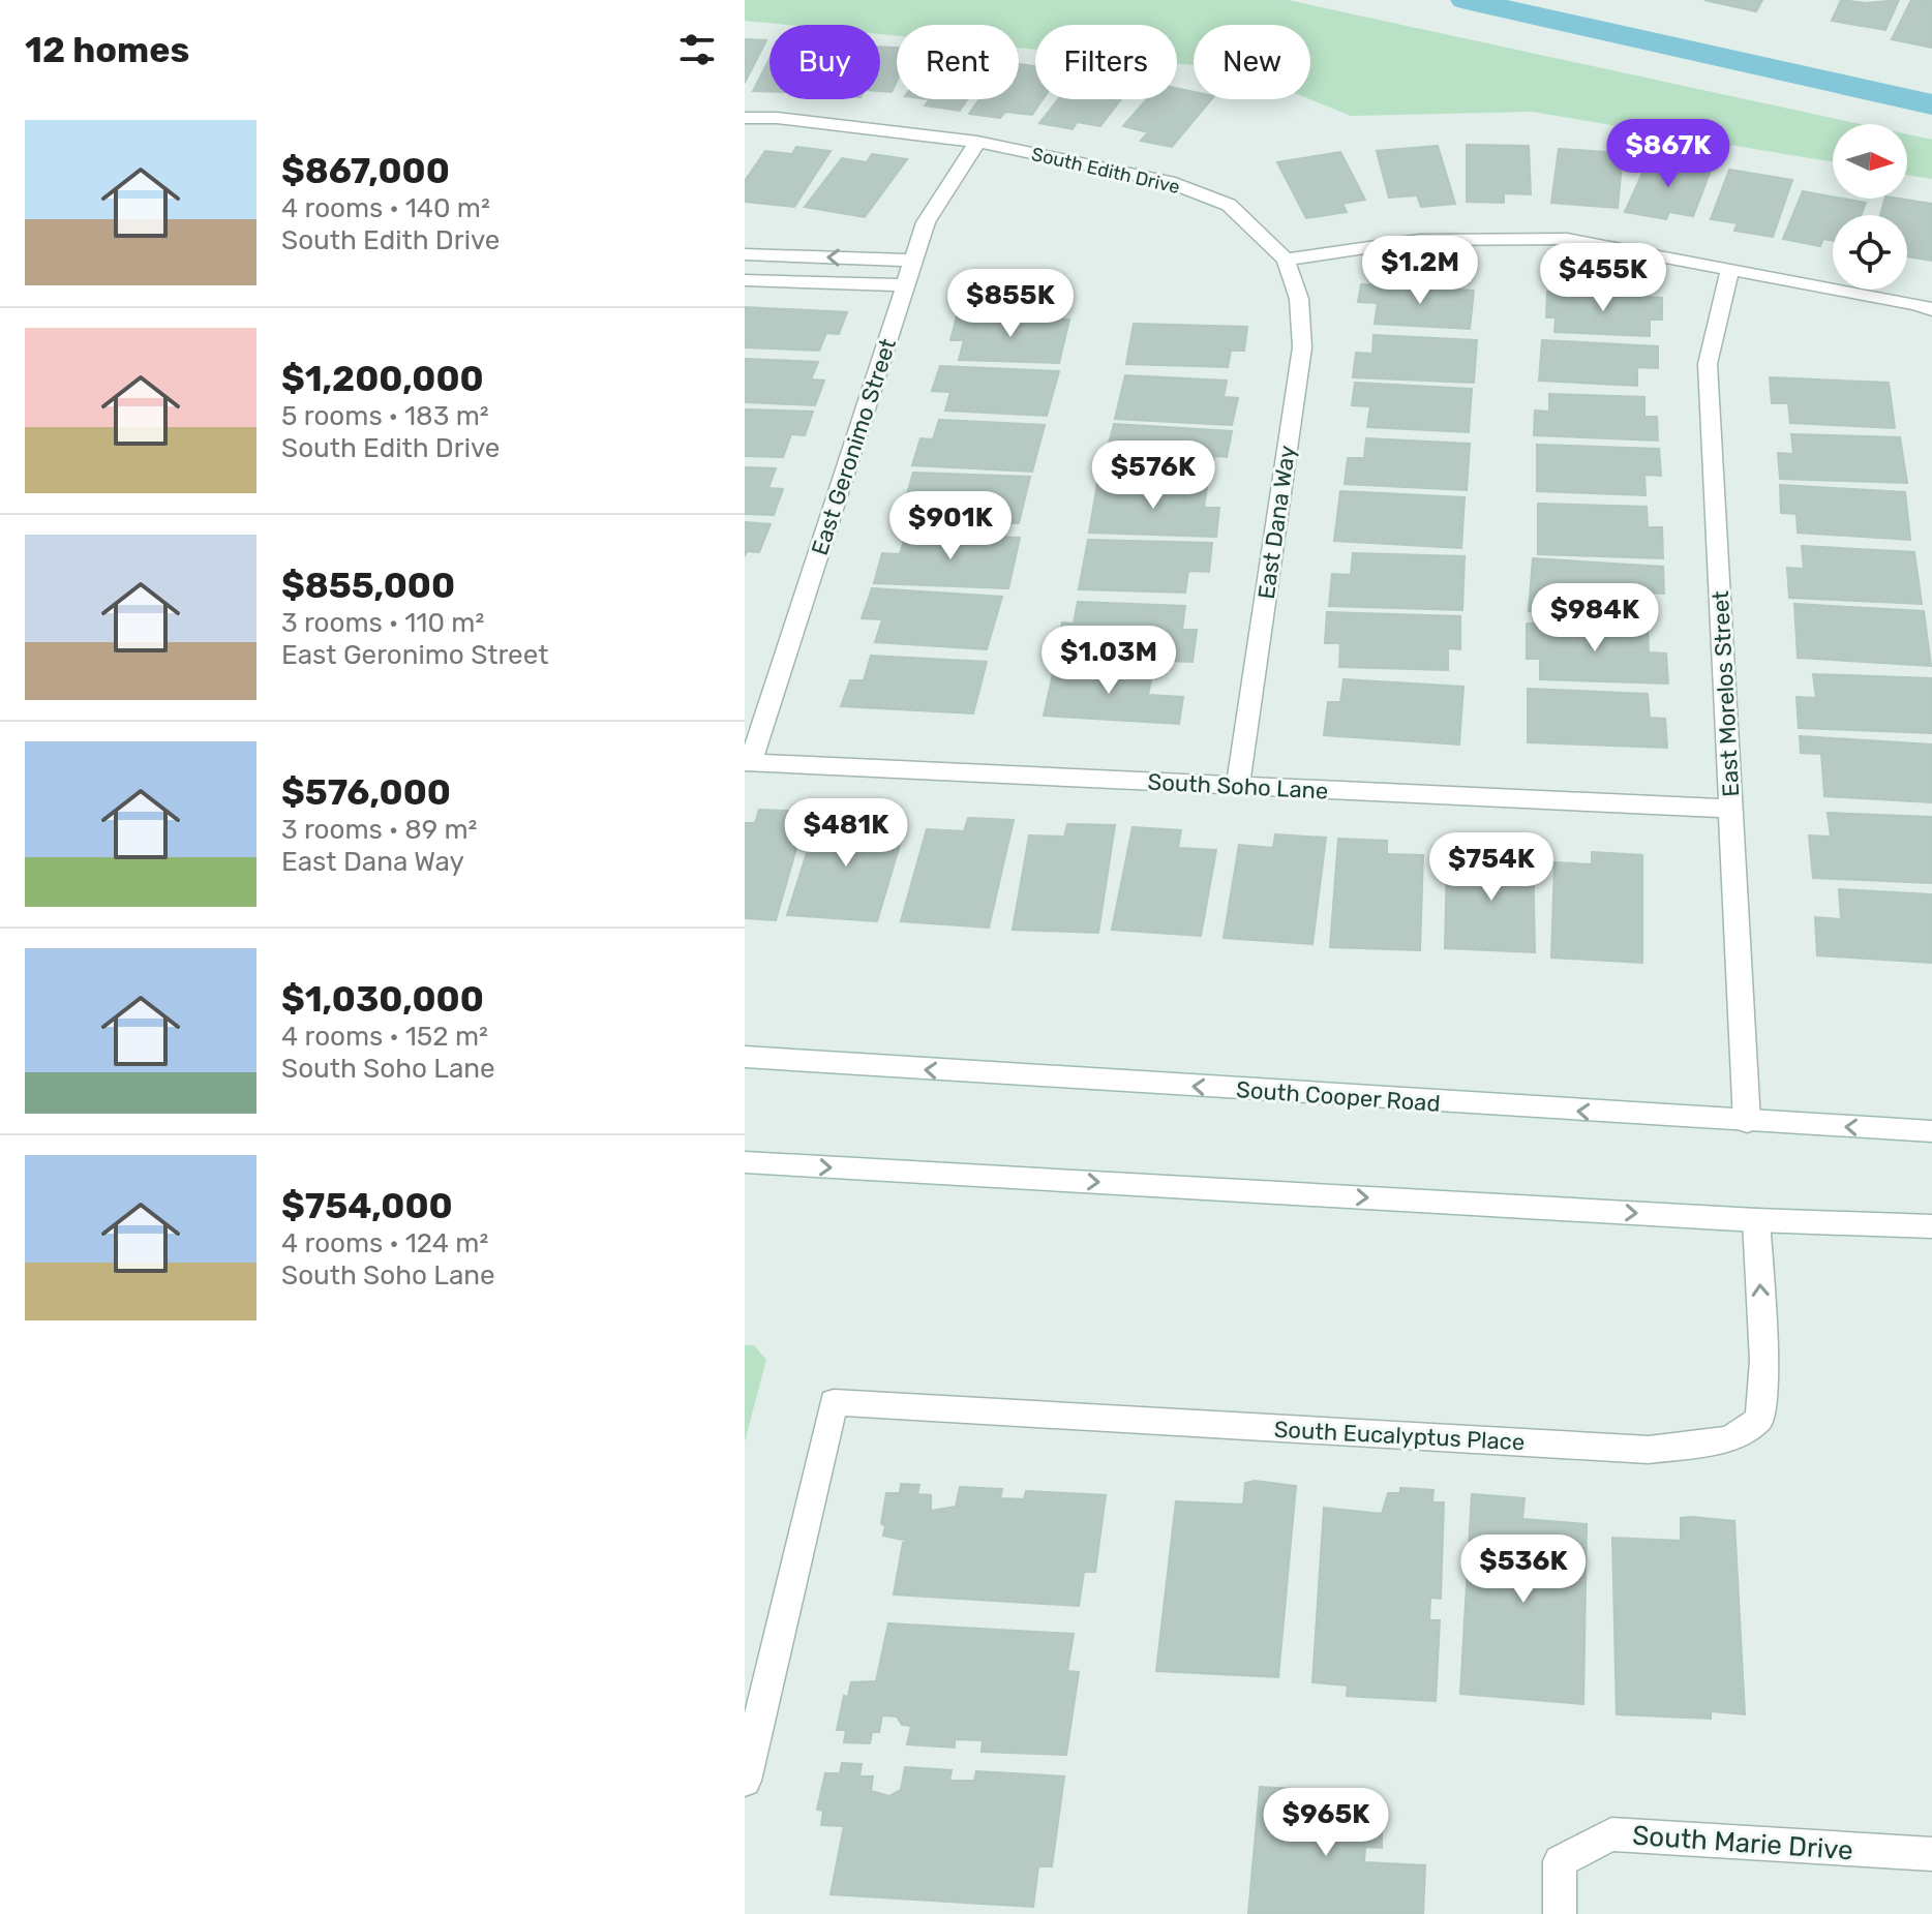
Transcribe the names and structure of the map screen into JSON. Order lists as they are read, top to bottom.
{
  "streets": {
    "street": [
      "South Edith Drive",
      "East Geronimo Street",
      "East Dana Way",
      "East Morelos Street",
      "South Soho Lane",
      "South Cooper Road",
      "South Eucalyptus Place",
      "South Marie Drive"
    ]
  },
  "crossings": [
    ["South Edith Drive", "East Geronimo Street"],
    ["South Edith Drive", "East Dana Way"],
    ["East Geronimo Street", "South Soho Lane"],
    ["East Dana Way", "South Soho Lane"],
    ["East Morelos Street", "South Soho Lane"],
    ["East Morelos Street", "South Cooper Road"]
  ],
  "north": "right",
  "page": {
    "heading": "12 homes",
    "chip": [
      "Buy",
      "Rent",
      "Filters",
      "New"
    ],
    "list": [
      {
        "name": "$867,000",
        "note": "4 rooms · 140 m² · South Edith Drive"
      },
      {
        "name": "$1,200,000",
        "note": "5 rooms · 183 m² · South Edith Drive"
      },
      {
        "name": "$855,000",
        "note": "3 rooms · 110 m² · East Geronimo Street"
      },
      {
        "name": "$576,000",
        "note": "3 rooms · 89 m² · East Dana Way"
      },
      {
        "name": "$1,030,000",
        "note": "4 rooms · 152 m² · South Soho Lane"
      },
      {
        "name": "$754,000",
        "note": "4 rooms · 124 m² · South Soho Lane"
      }
    ],
    "price": [
      "$867K",
      "$1.2M",
      "$455K",
      "$855K",
      "$576K",
      "$901K",
      "$984K",
      "$1.03M",
      "$481K",
      "$754K",
      "$536K",
      "$965K"
    ]
  }
}
